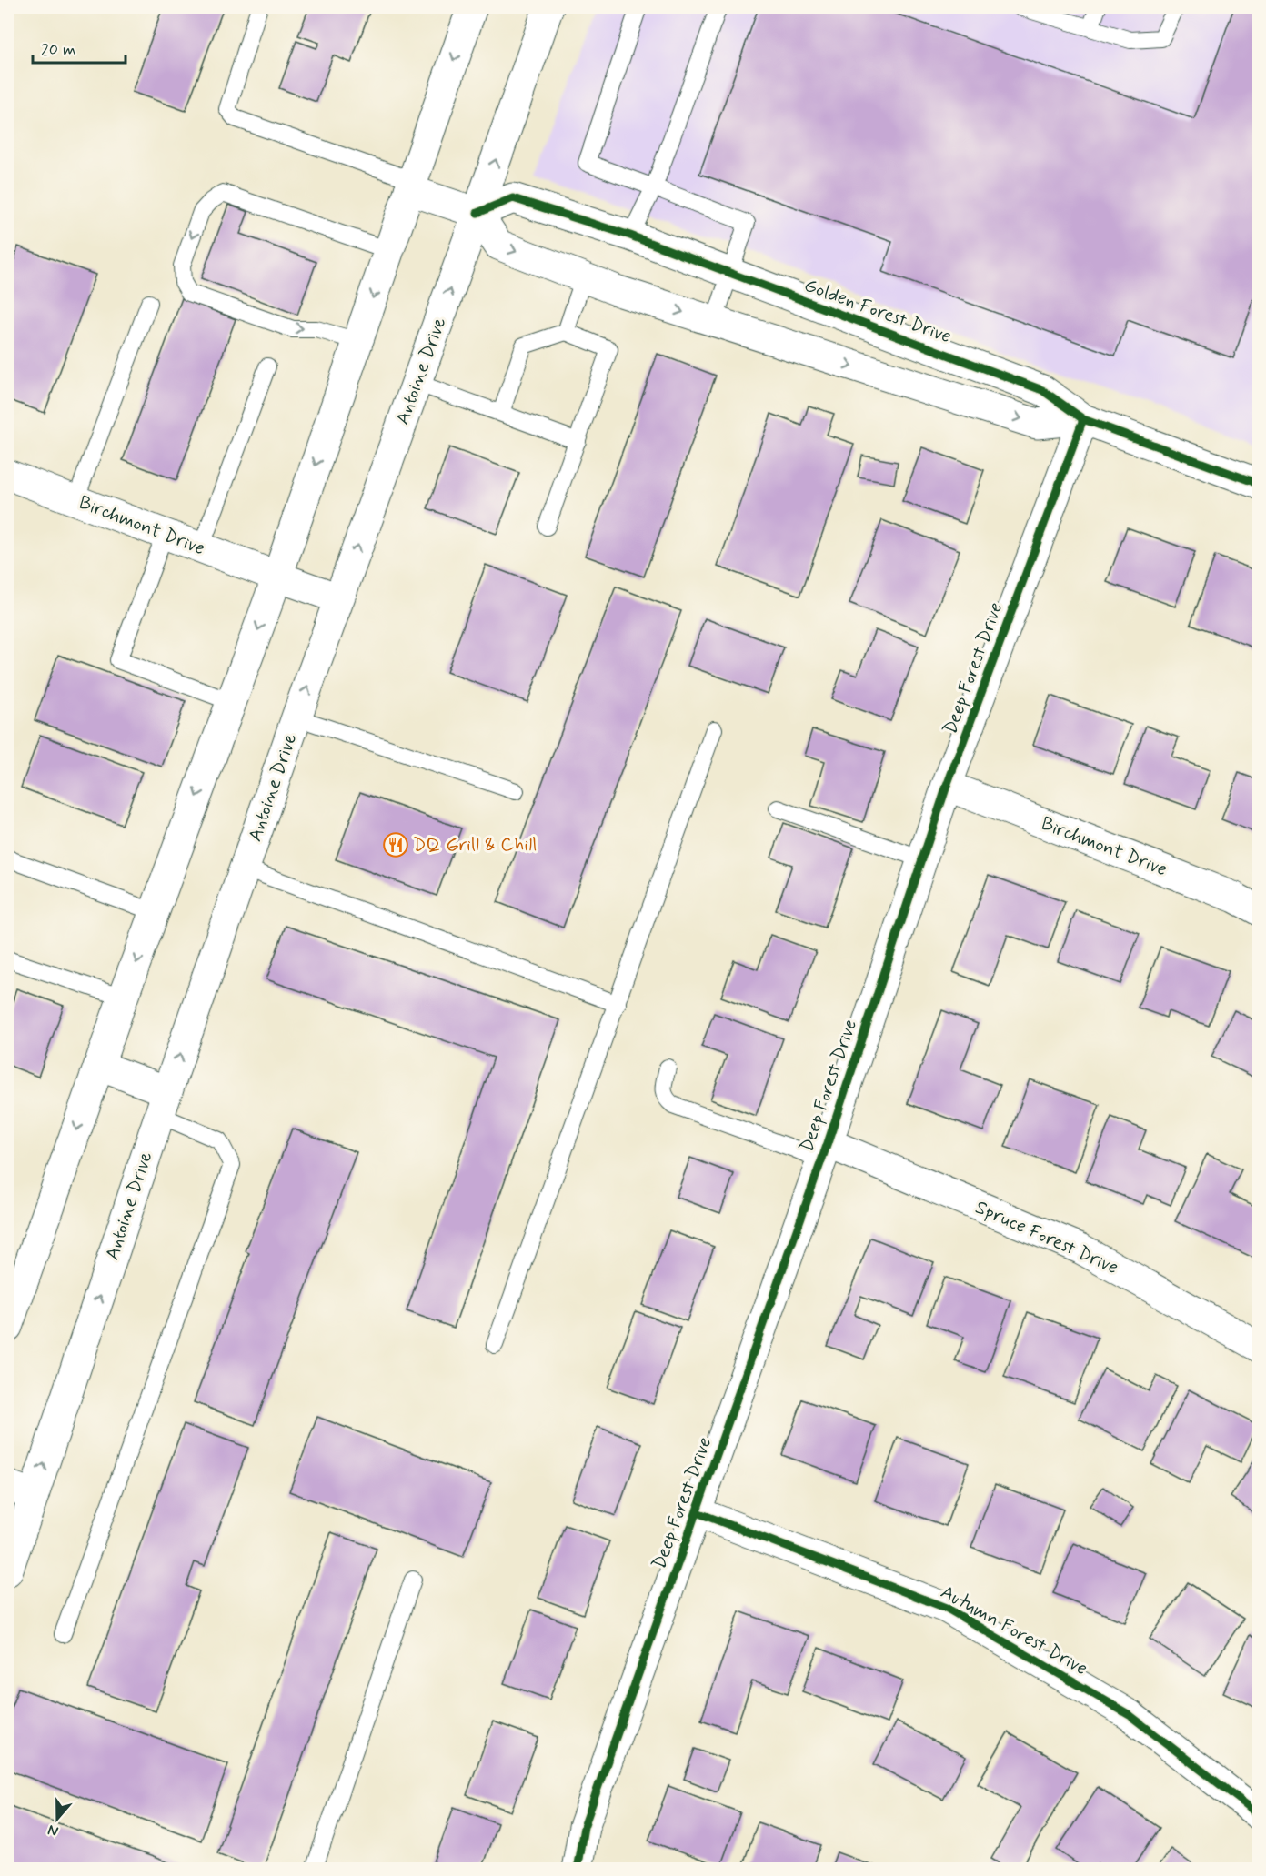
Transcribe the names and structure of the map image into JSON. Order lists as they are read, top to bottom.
{
  "streets": {
    "street": [
      "Golden Forest Drive",
      "Antoine Drive",
      "Birchmont Drive",
      "Deep Forest Drive",
      "Spruce Forest Drive",
      "Autumn Forest Drive"
    ]
  },
  "crossings": [
    ["Golden Forest Drive", "Antoine Drive"],
    ["Golden Forest Drive", "Deep Forest Drive"],
    ["Antoine Drive", "Birchmont Drive"],
    ["Birchmont Drive", "Deep Forest Drive"],
    ["Deep Forest Drive", "Spruce Forest Drive"],
    ["Deep Forest Drive", "Autumn Forest Drive"]
  ],
  "places": {
    "restaurant": ["DQ Grill & Chill"]
  },
  "scale_bar": "20 m",
  "north": "bottom"
}
